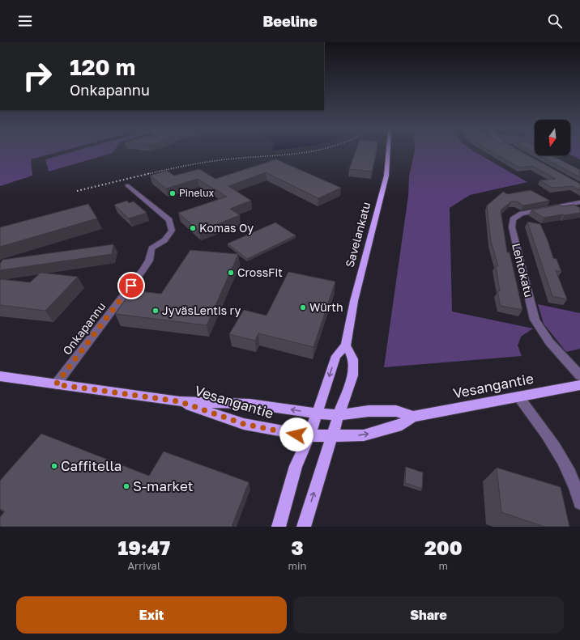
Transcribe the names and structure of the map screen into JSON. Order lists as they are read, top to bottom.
{
  "streets": {
    "main road": ["Savelankatu", "Vesangantie"],
    "street": ["Lehtokatu", "Onkapannu"]
  },
  "crossings": [
    ["Onkapannu", "Vesangantie"]
  ],
  "places": [
    "Pinelux",
    "Komas Oy",
    "CrossFit",
    "Würth",
    "JyväsLentis ry",
    "Caffitella",
    "S-market"
  ],
  "north": "bottom",
  "page": {
    "header": "Beeline",
    "turn": ["120 m", "Onkapannu"],
    "eta": [
      "19:47",
      "Arrival",
      "3",
      "min",
      "200",
      "m"
    ],
    "buttons": ["Exit", "Share"]
  }
}
